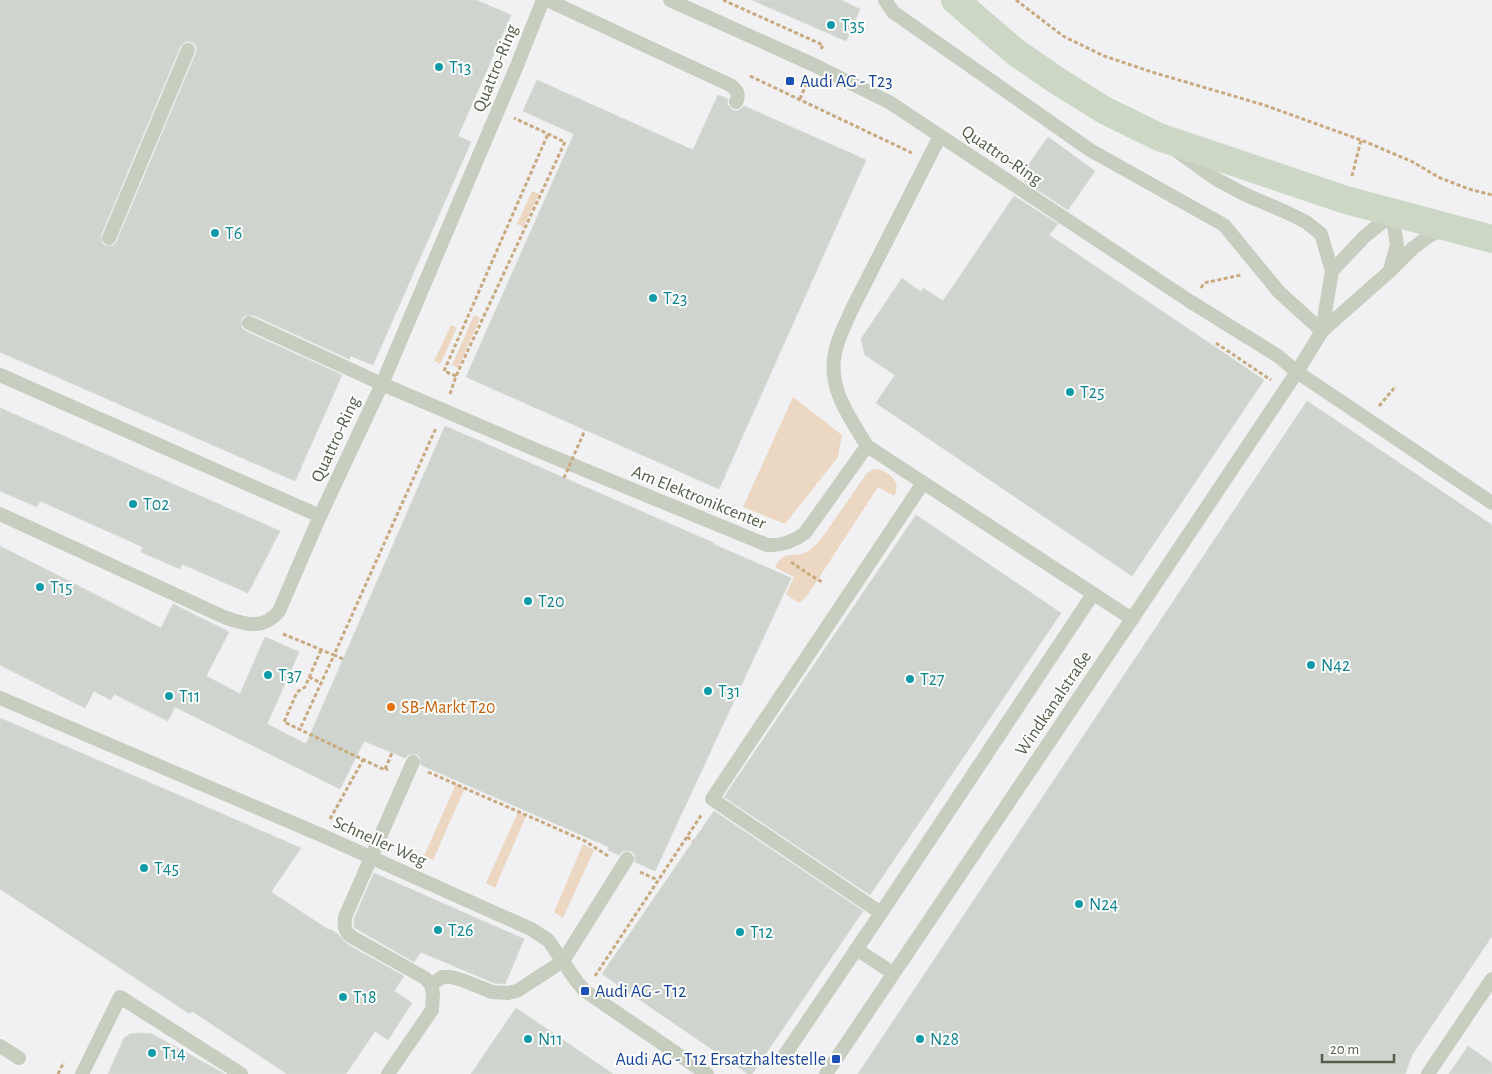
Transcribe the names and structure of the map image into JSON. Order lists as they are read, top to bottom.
{
  "streets": {
    "lane": [
      "Quattro-Ring",
      "Am Elektronikcenter",
      "Windkanalstraße",
      "Schneller Weg"
    ]
  },
  "crossings": [
    ["Quattro-Ring", "Am Elektronikcenter"],
    ["Quattro-Ring", "Windkanalstraße"]
  ],
  "places": {
    "other": [
      "T35",
      "T13",
      "T6",
      "T23",
      "T25",
      "T02",
      "T15",
      "T20",
      "N42",
      "T37",
      "T27",
      "T31",
      "T11",
      "SB-Markt T20",
      "T45",
      "N24",
      "T26",
      "T12",
      "T18",
      "N11",
      "N28",
      "T14"
    ],
    "transit": ["Audi AG - T23", "Audi AG - T12", "Audi AG - T12 Ersatzhaltestelle"]
  },
  "scale_bar": "20 m"
}
